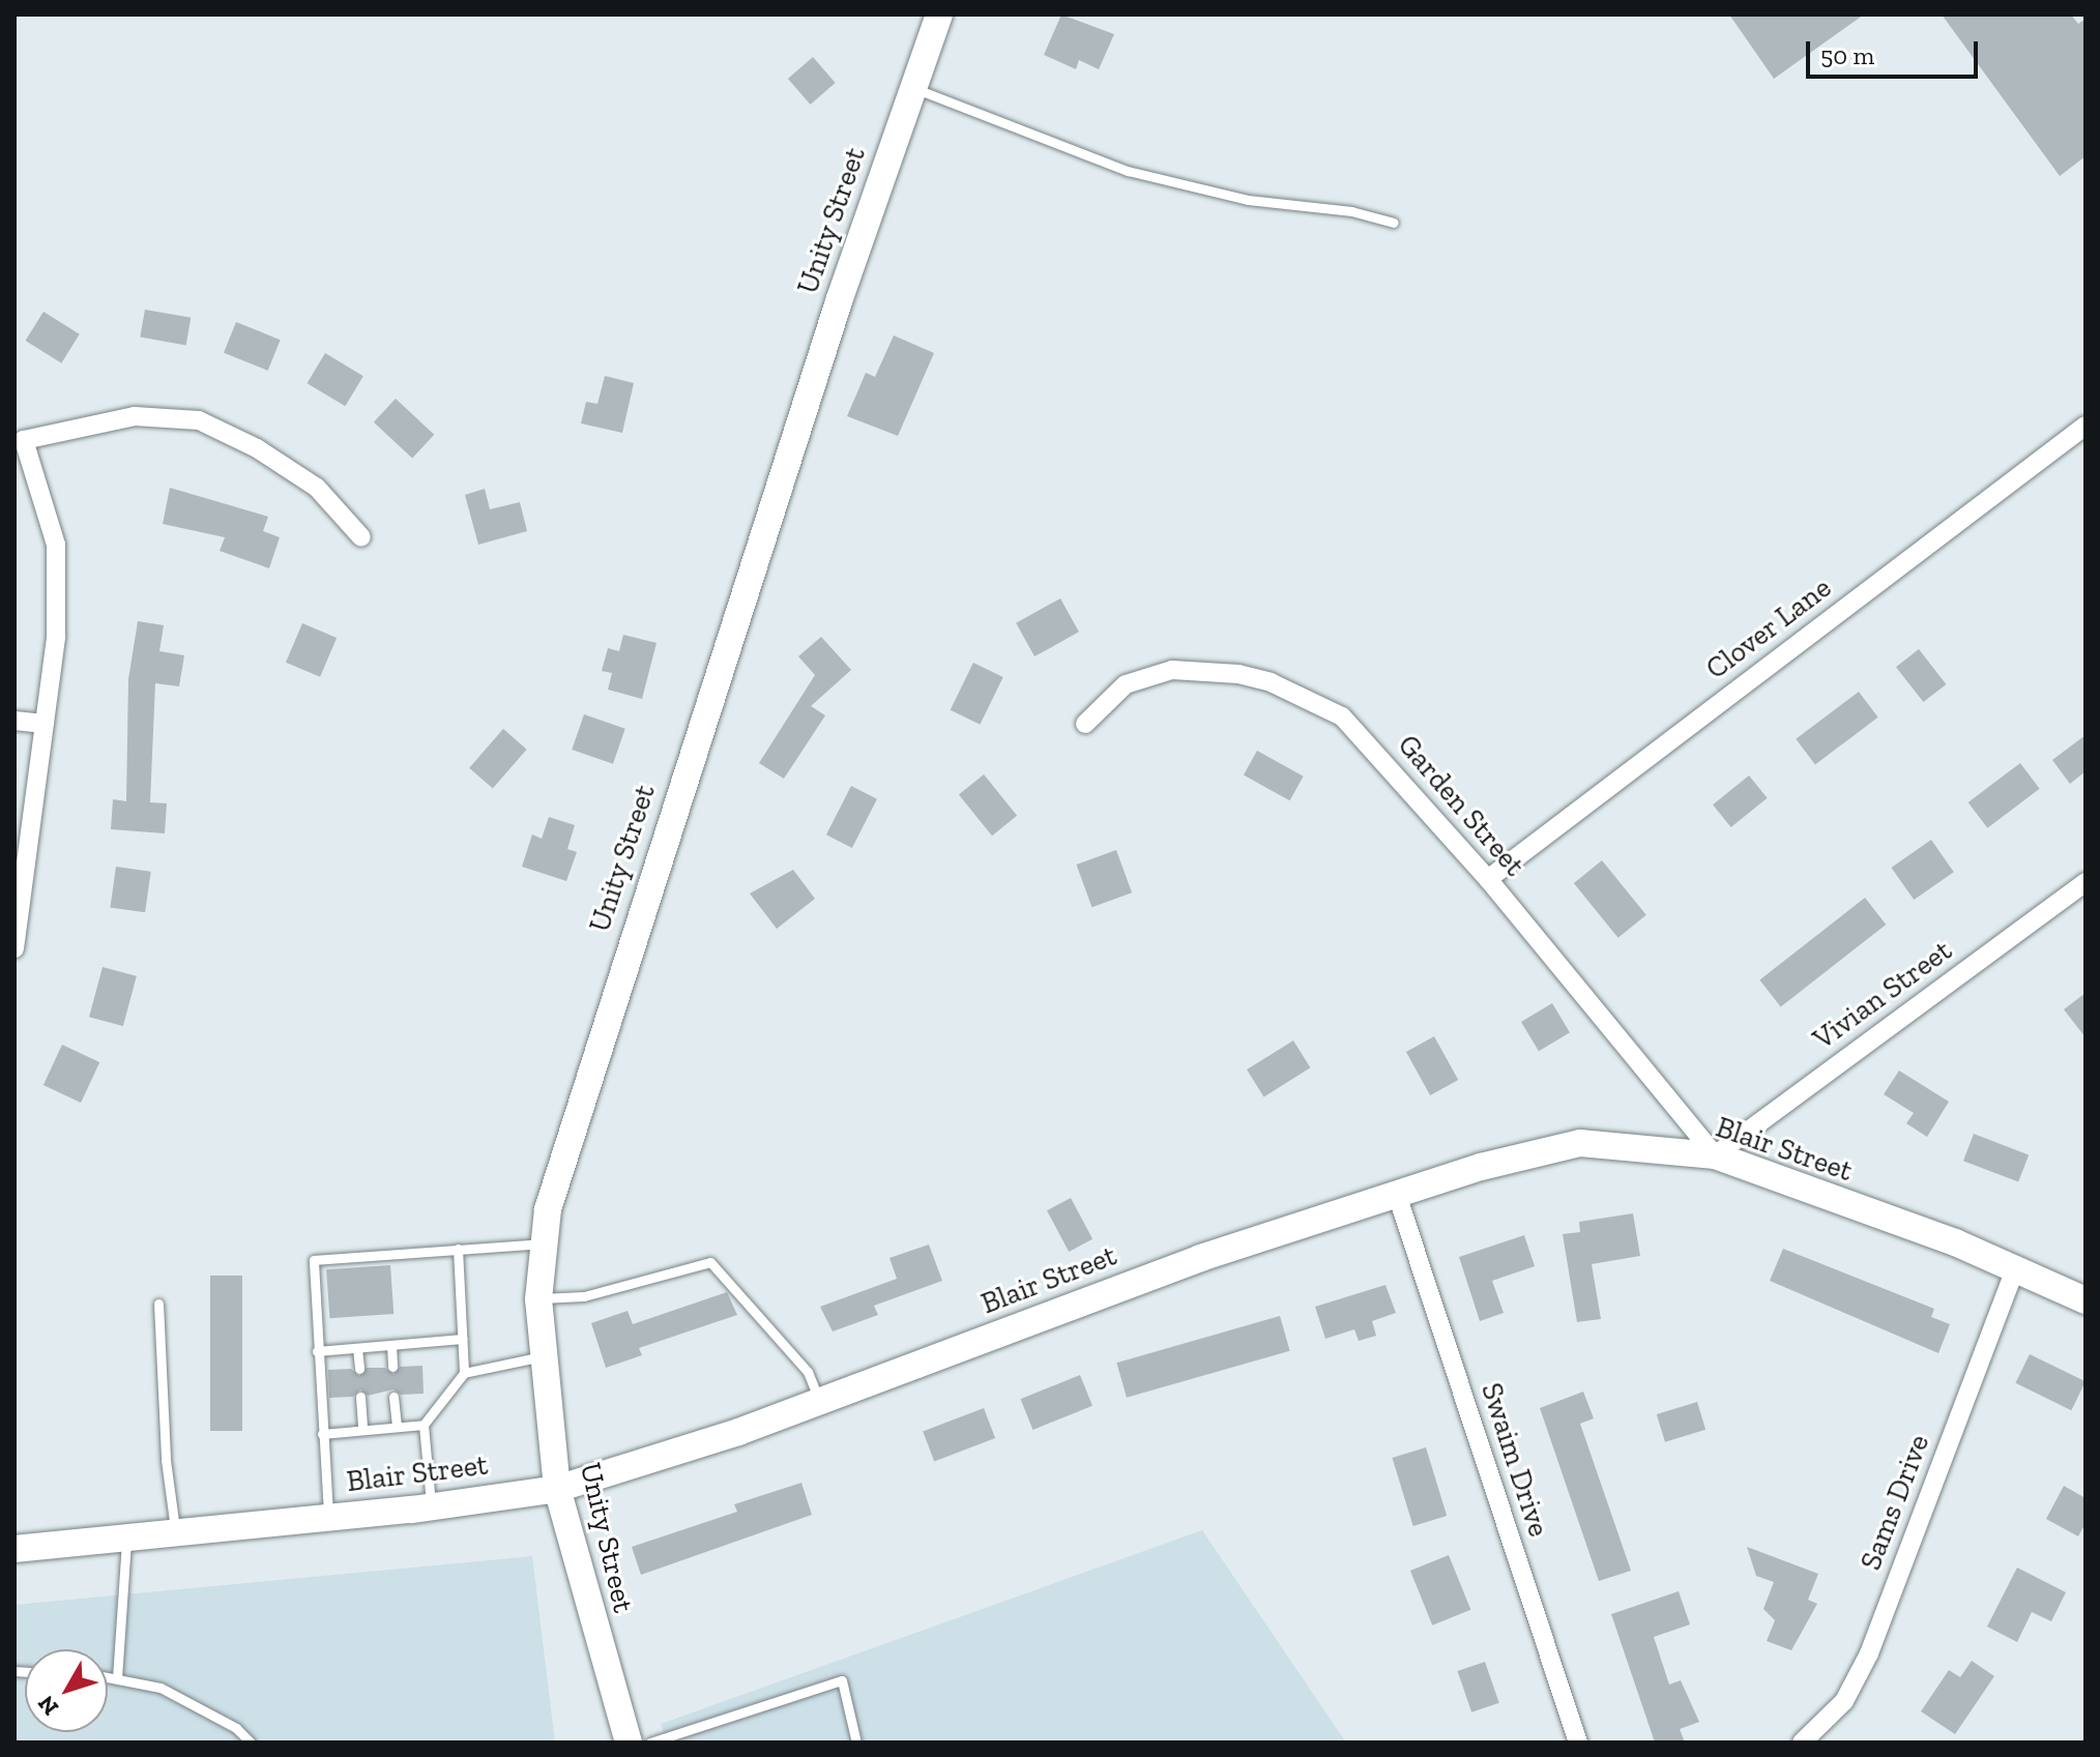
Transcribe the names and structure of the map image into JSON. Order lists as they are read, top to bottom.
{
  "streets": {
    "street": [
      "Unity Street",
      "Clover Lane",
      "Garden Street",
      "Vivian Street",
      "Blair Street",
      "Swaim Drive",
      "Sams Drive"
    ]
  },
  "crossings": [
    ["Unity Street", "Blair Street"],
    ["Clover Lane", "Garden Street"],
    ["Garden Street", "Vivian Street"],
    ["Garden Street", "Blair Street"],
    ["Vivian Street", "Blair Street"],
    ["Blair Street", "Swaim Drive"],
    ["Blair Street", "Sams Drive"]
  ],
  "scale_bar": "50 m",
  "north": "bottom left"
}
